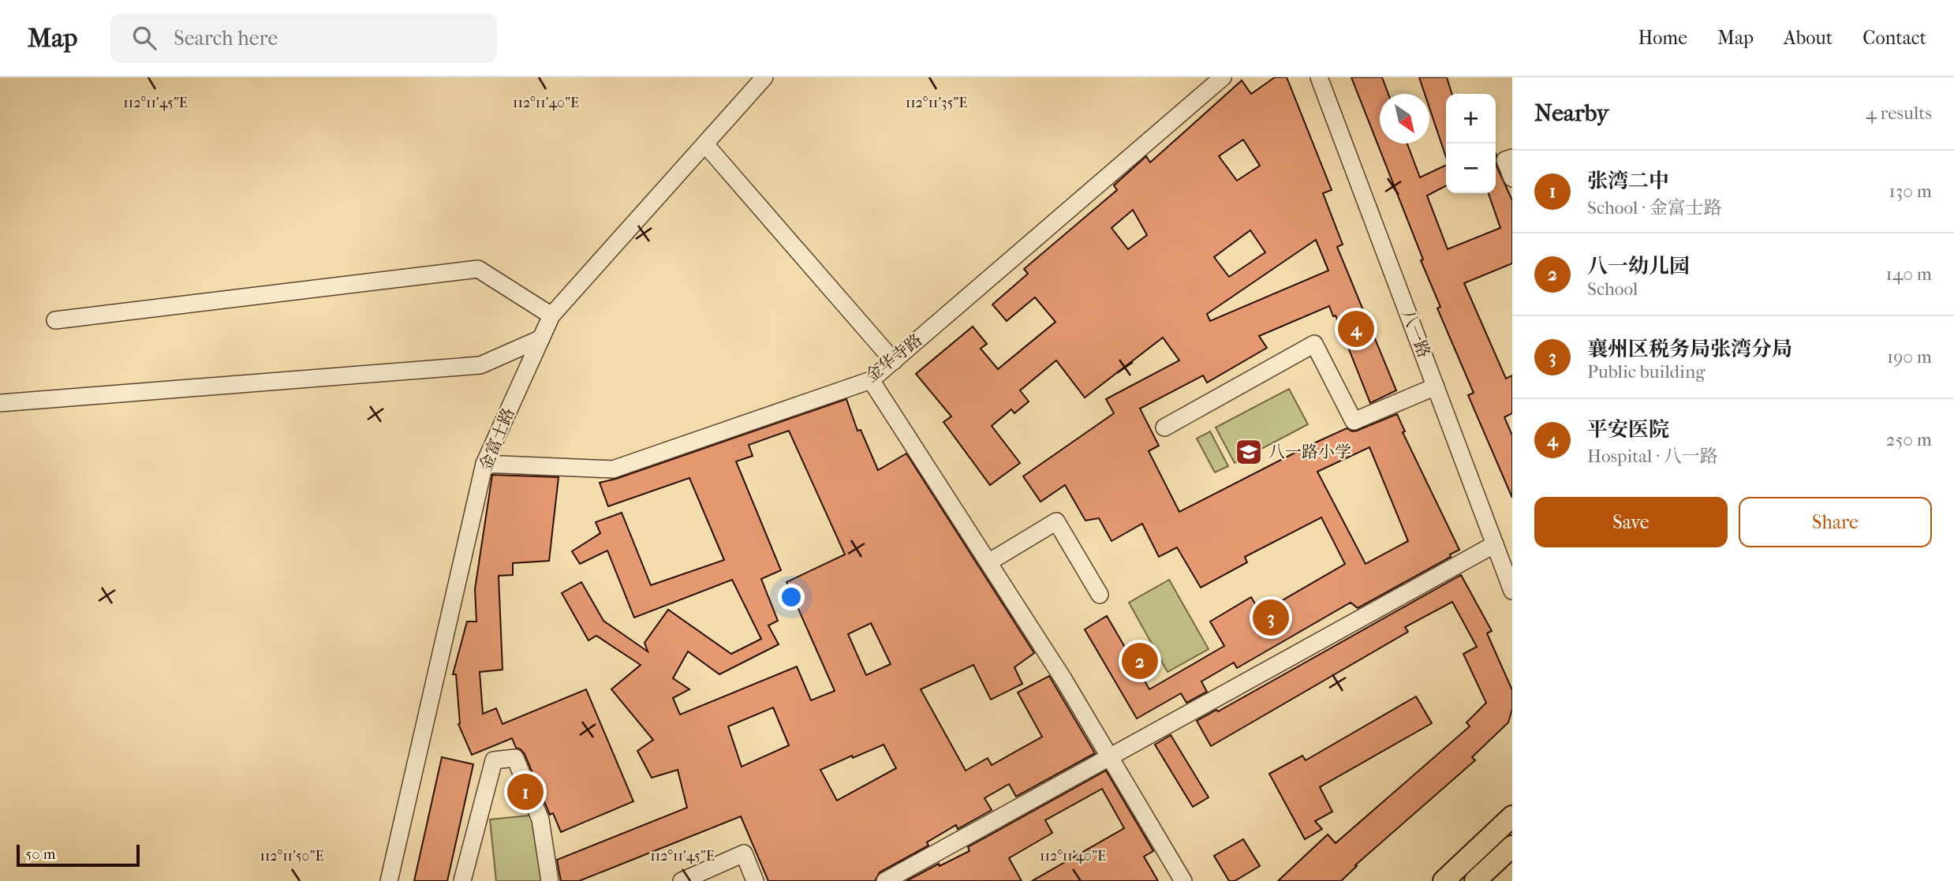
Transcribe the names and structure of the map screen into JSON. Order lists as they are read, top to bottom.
{
  "streets": {
    "street": ["八一路", "金华寺路", "金富士路"]
  },
  "crossings": [
    ["金华寺路", "金富士路"]
  ],
  "places": {
    "school or university": ["八一路小学"]
  },
  "scale_bar": "50 m",
  "north": "bottom right",
  "page": {
    "header": "Map",
    "search": "Search here",
    "nav": [
      "Home",
      "Map",
      "About",
      "Contact"
    ],
    "heading": ["Nearby", "4 results"],
    "map_buttons": ["+", "−"],
    "list": [
      {
        "mark": "1",
        "name": "张湾二中",
        "note": "School · 金富士路",
        "value": "130 m"
      },
      {
        "mark": "2",
        "name": "八一幼儿园",
        "note": "School",
        "value": "140 m"
      },
      {
        "mark": "3",
        "name": "襄州区税务局张湾分局",
        "note": "Public building",
        "value": "190 m"
      },
      {
        "mark": "4",
        "name": "平安医院",
        "note": "Hospital · 八一路",
        "value": "250 m"
      }
    ],
    "pins": [
      "4",
      "3",
      "2",
      "1"
    ],
    "buttons": ["Save", "Share"],
    "scale": "50 m"
  },
  "coordinates": [
    "112°11'45\"E",
    "112°11'40\"E",
    "112°11'35\"E",
    "112°11'50\"E"
  ]
}
